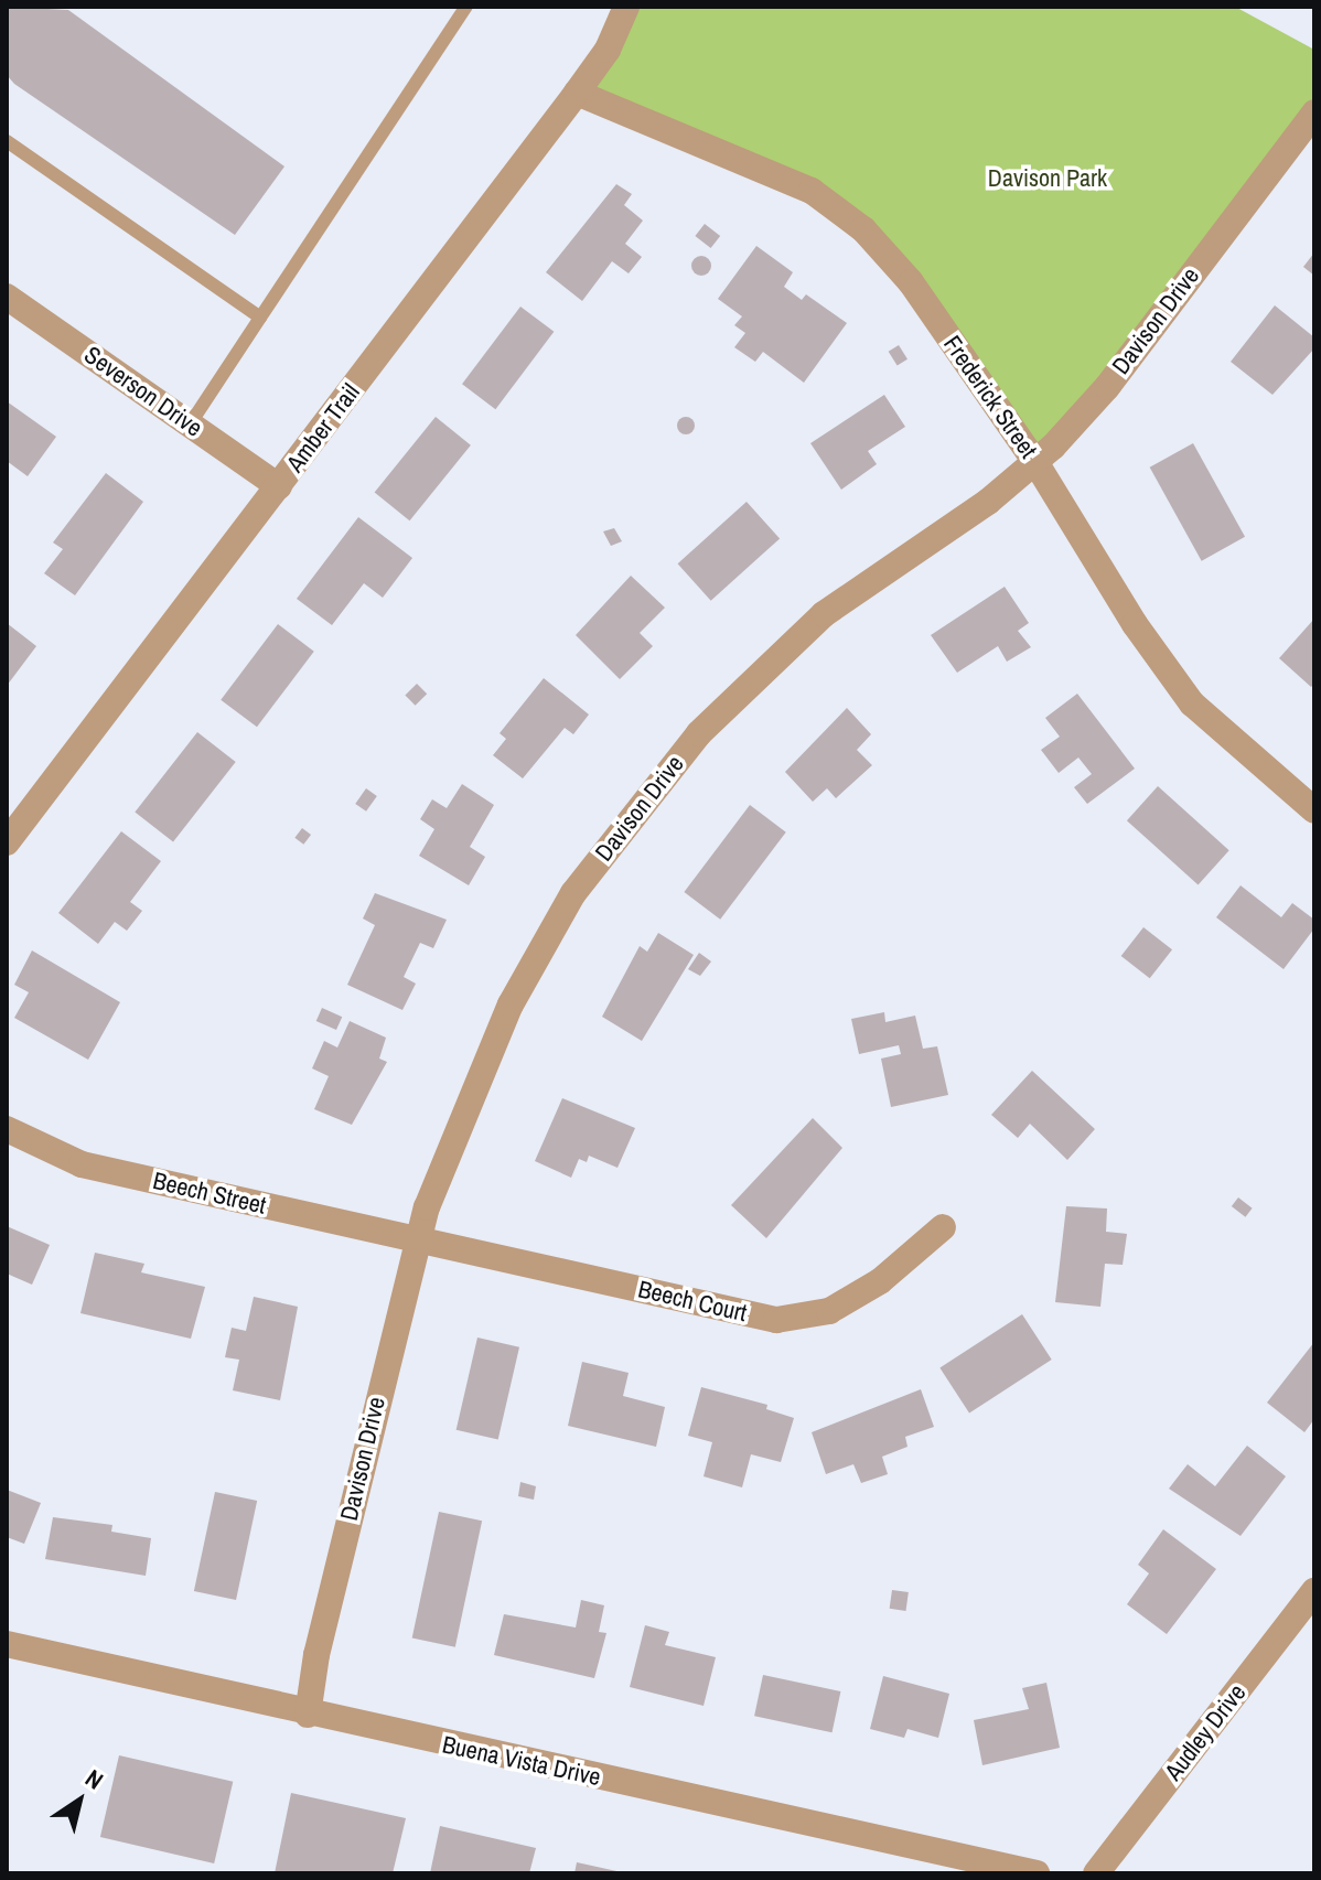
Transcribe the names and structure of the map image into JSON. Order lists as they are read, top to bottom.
{
  "streets": {
    "street": [
      "Davison Drive",
      "Severson Drive",
      "Frederick Street",
      "Amber Trail",
      "Beech Street",
      "Beech Court",
      "Audley Drive",
      "Buena Vista Drive"
    ]
  },
  "crossings": [
    ["Davison Drive", "Frederick Street"],
    ["Davison Drive", "Beech Street"],
    ["Davison Drive", "Beech Court"],
    ["Davison Drive", "Buena Vista Drive"],
    ["Severson Drive", "Amber Trail"],
    ["Frederick Street", "Amber Trail"],
    ["Beech Street", "Beech Court"]
  ],
  "parks": ["Davison Park"],
  "north": "top right"
}
